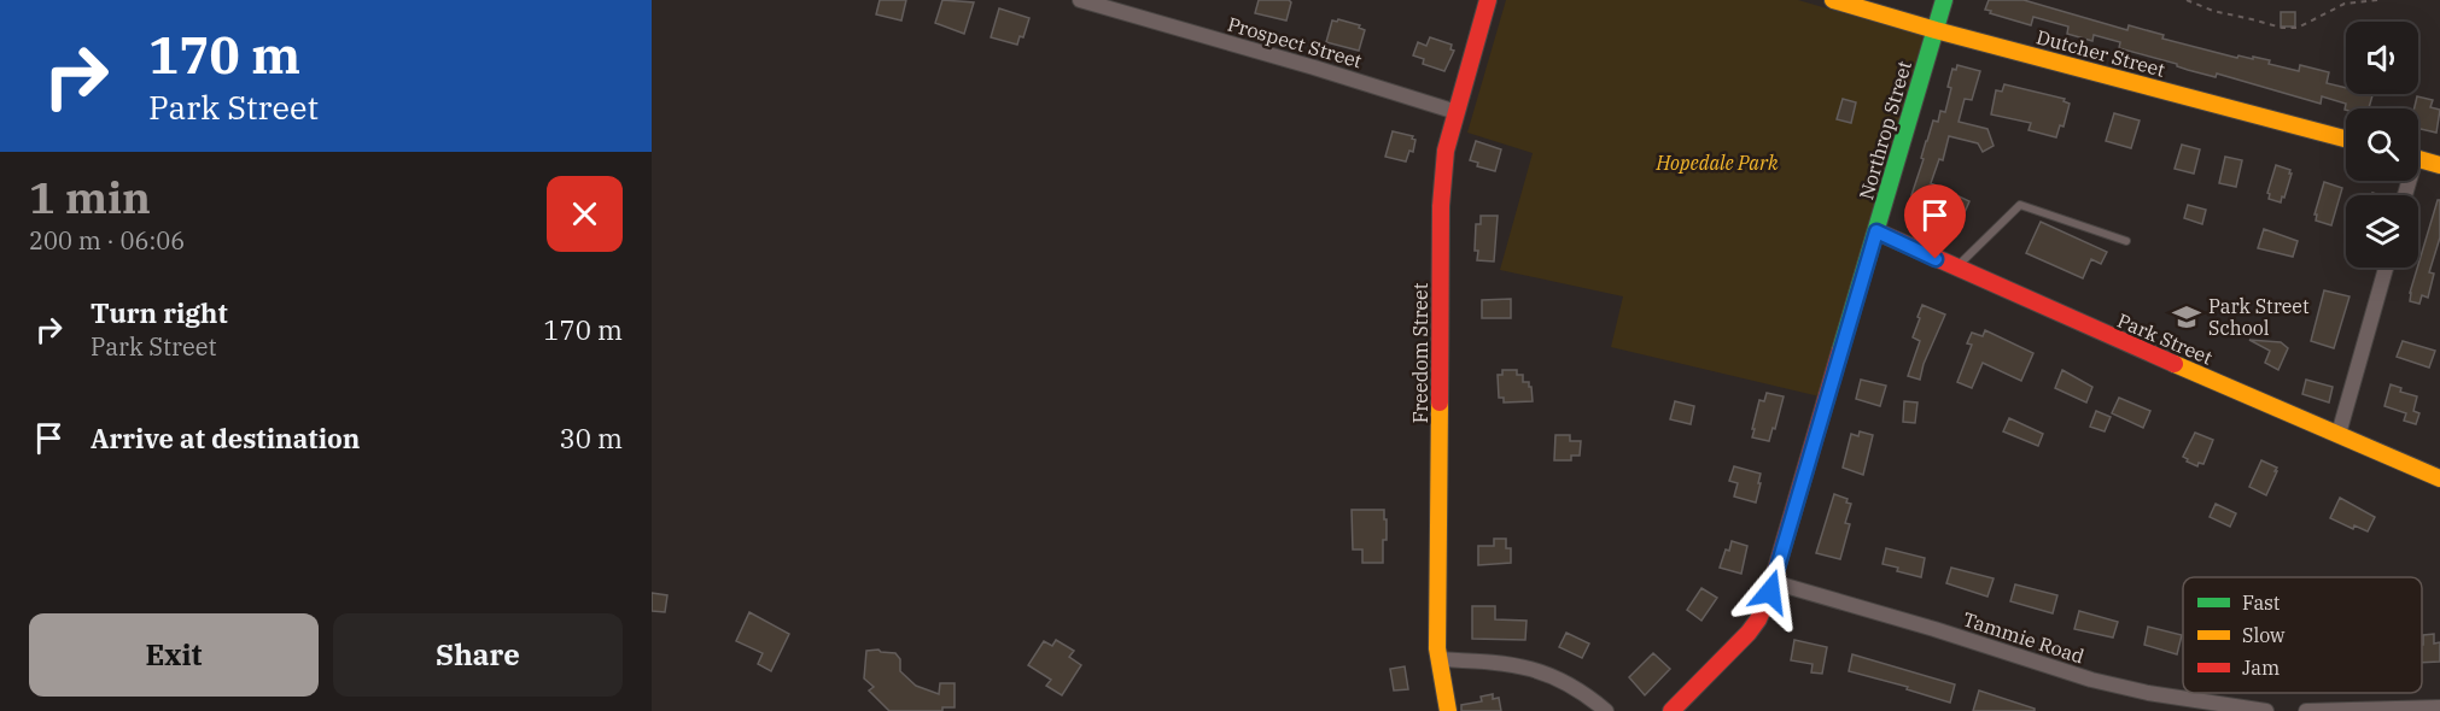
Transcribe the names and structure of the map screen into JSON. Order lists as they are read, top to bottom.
{
  "streets": {
    "street": [
      "Prospect Street",
      "Dutcher Street",
      "Northrop Street",
      "Park Street",
      "Freedom Street",
      "Tammie Road"
    ]
  },
  "crossings": [
    ["Prospect Street", "Freedom Street"],
    ["Dutcher Street", "Northrop Street"],
    ["Northrop Street", "Park Street"],
    ["Northrop Street", "Tammie Road"]
  ],
  "parks": ["Hopedale Park"],
  "places": {
    "school or university": ["Park Street School"]
  },
  "legend": ["Fast", "Slow", "Jam"],
  "page": {
    "turn": ["170 m", "Park Street"],
    "heading": ["1 min", "200 m · 06:06"],
    "list": [
      {
        "name": "Turn right",
        "note": "Park Street",
        "value": "170 m"
      },
      {
        "name": "Arrive at destination",
        "value": "30 m"
      }
    ],
    "buttons": ["Exit", "Share"]
  }
}
